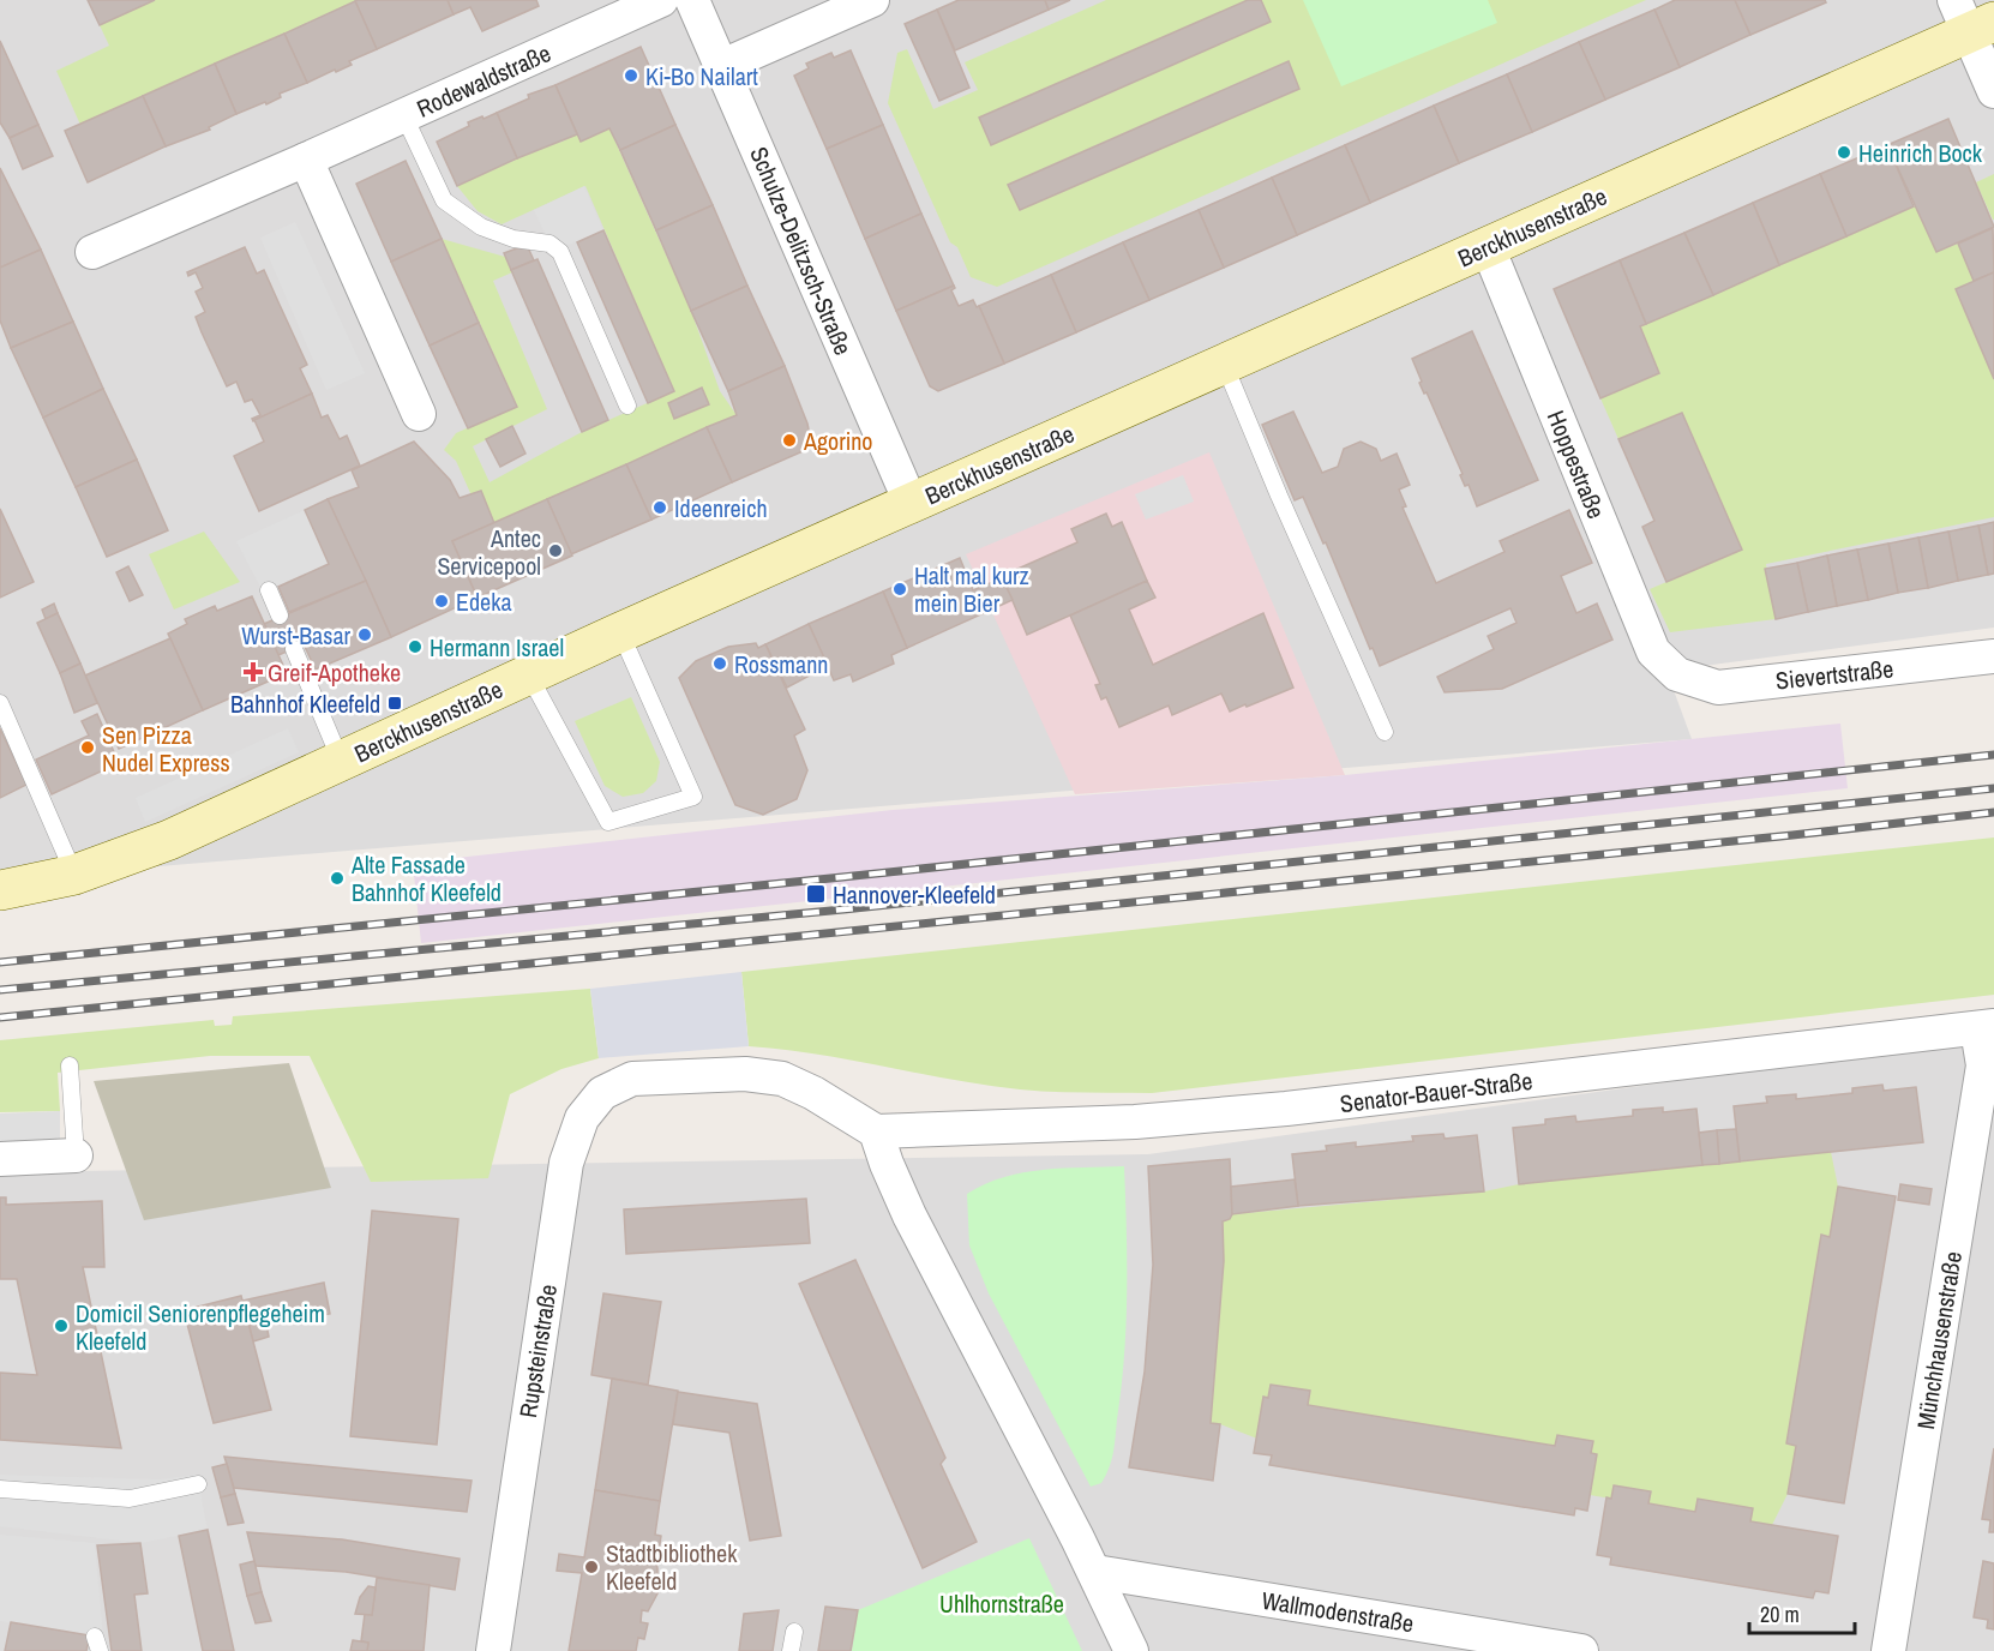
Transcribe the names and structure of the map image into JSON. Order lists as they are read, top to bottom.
{
  "streets": {
    "street": [
      "Rodewaldstraße",
      "Berckhusenstraße",
      "Schulze-Delitzsch-Straße",
      "Hoppestraße",
      "Sievertstraße",
      "Senator-Bauer-Straße",
      "Münchhausenstraße",
      "Rupsteinstraße",
      "Wallmodenstraße"
    ]
  },
  "crossings": [
    ["Berckhusenstraße", "Schulze-Delitzsch-Straße"],
    ["Berckhusenstraße", "Hoppestraße"],
    ["Hoppestraße", "Sievertstraße"],
    ["Senator-Bauer-Straße", "Münchhausenstraße"],
    ["Senator-Bauer-Straße", "Rupsteinstraße"]
  ],
  "parks": ["Uhlhornstraße"],
  "places": {
    "other": [
      "Ki-Bo Nailart",
      "Heinrich Bock",
      "Agorino",
      "Ideenreich",
      "Antec Servicepool",
      "Halt mal kurz mein Bier",
      "Edeka",
      "Wurst-Basar",
      "Hermann Israel",
      "Rossmann",
      "Sen Pizza Nudel Express",
      "Alte Fassade Bahnhof Kleefeld",
      "Domicil Seniorenpflegeheim Kleefeld",
      "Stadtbibliothek Kleefeld"
    ],
    "health": ["Greif-Apotheke"],
    "transit": ["Bahnhof Kleefeld", "Hannover-Kleefeld"]
  },
  "scale_bar": "20 m"
}
